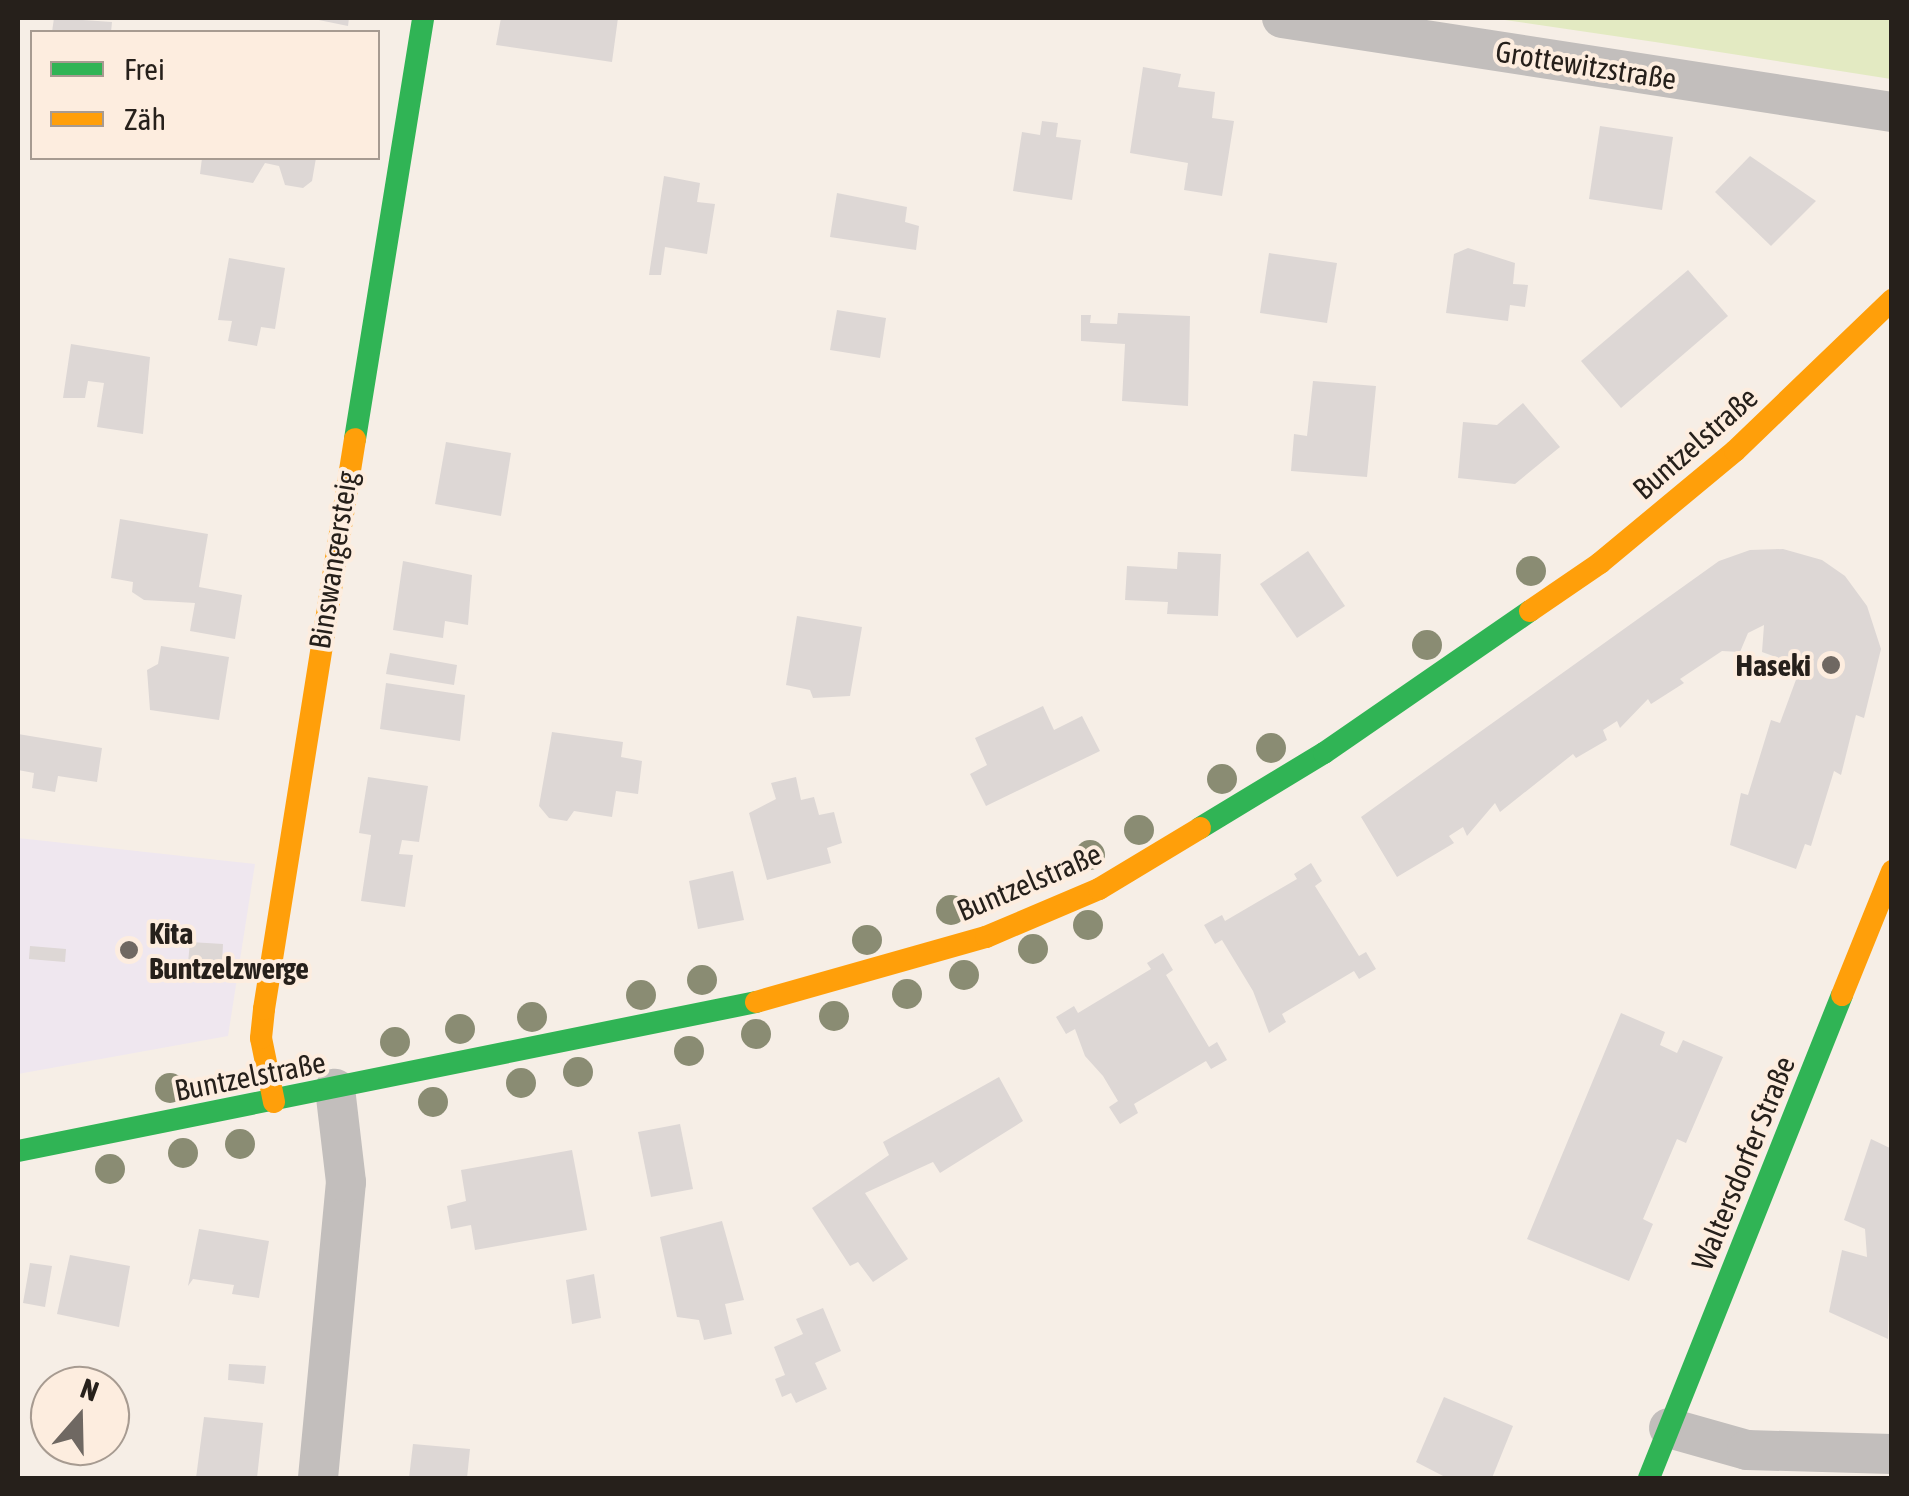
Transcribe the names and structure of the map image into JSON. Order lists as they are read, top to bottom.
{
  "streets": {
    "street": [
      "Grottewitzstraße",
      "Buntzelstraße",
      "Binswangersteig",
      "Waltersdorfer Straße"
    ]
  },
  "crossings": [
    ["Buntzelstraße", "Binswangersteig"]
  ],
  "places": ["Haseki", "Kita Buntzelzwerge"],
  "legend": ["Frei", "Zäh"],
  "north": "top"
}
